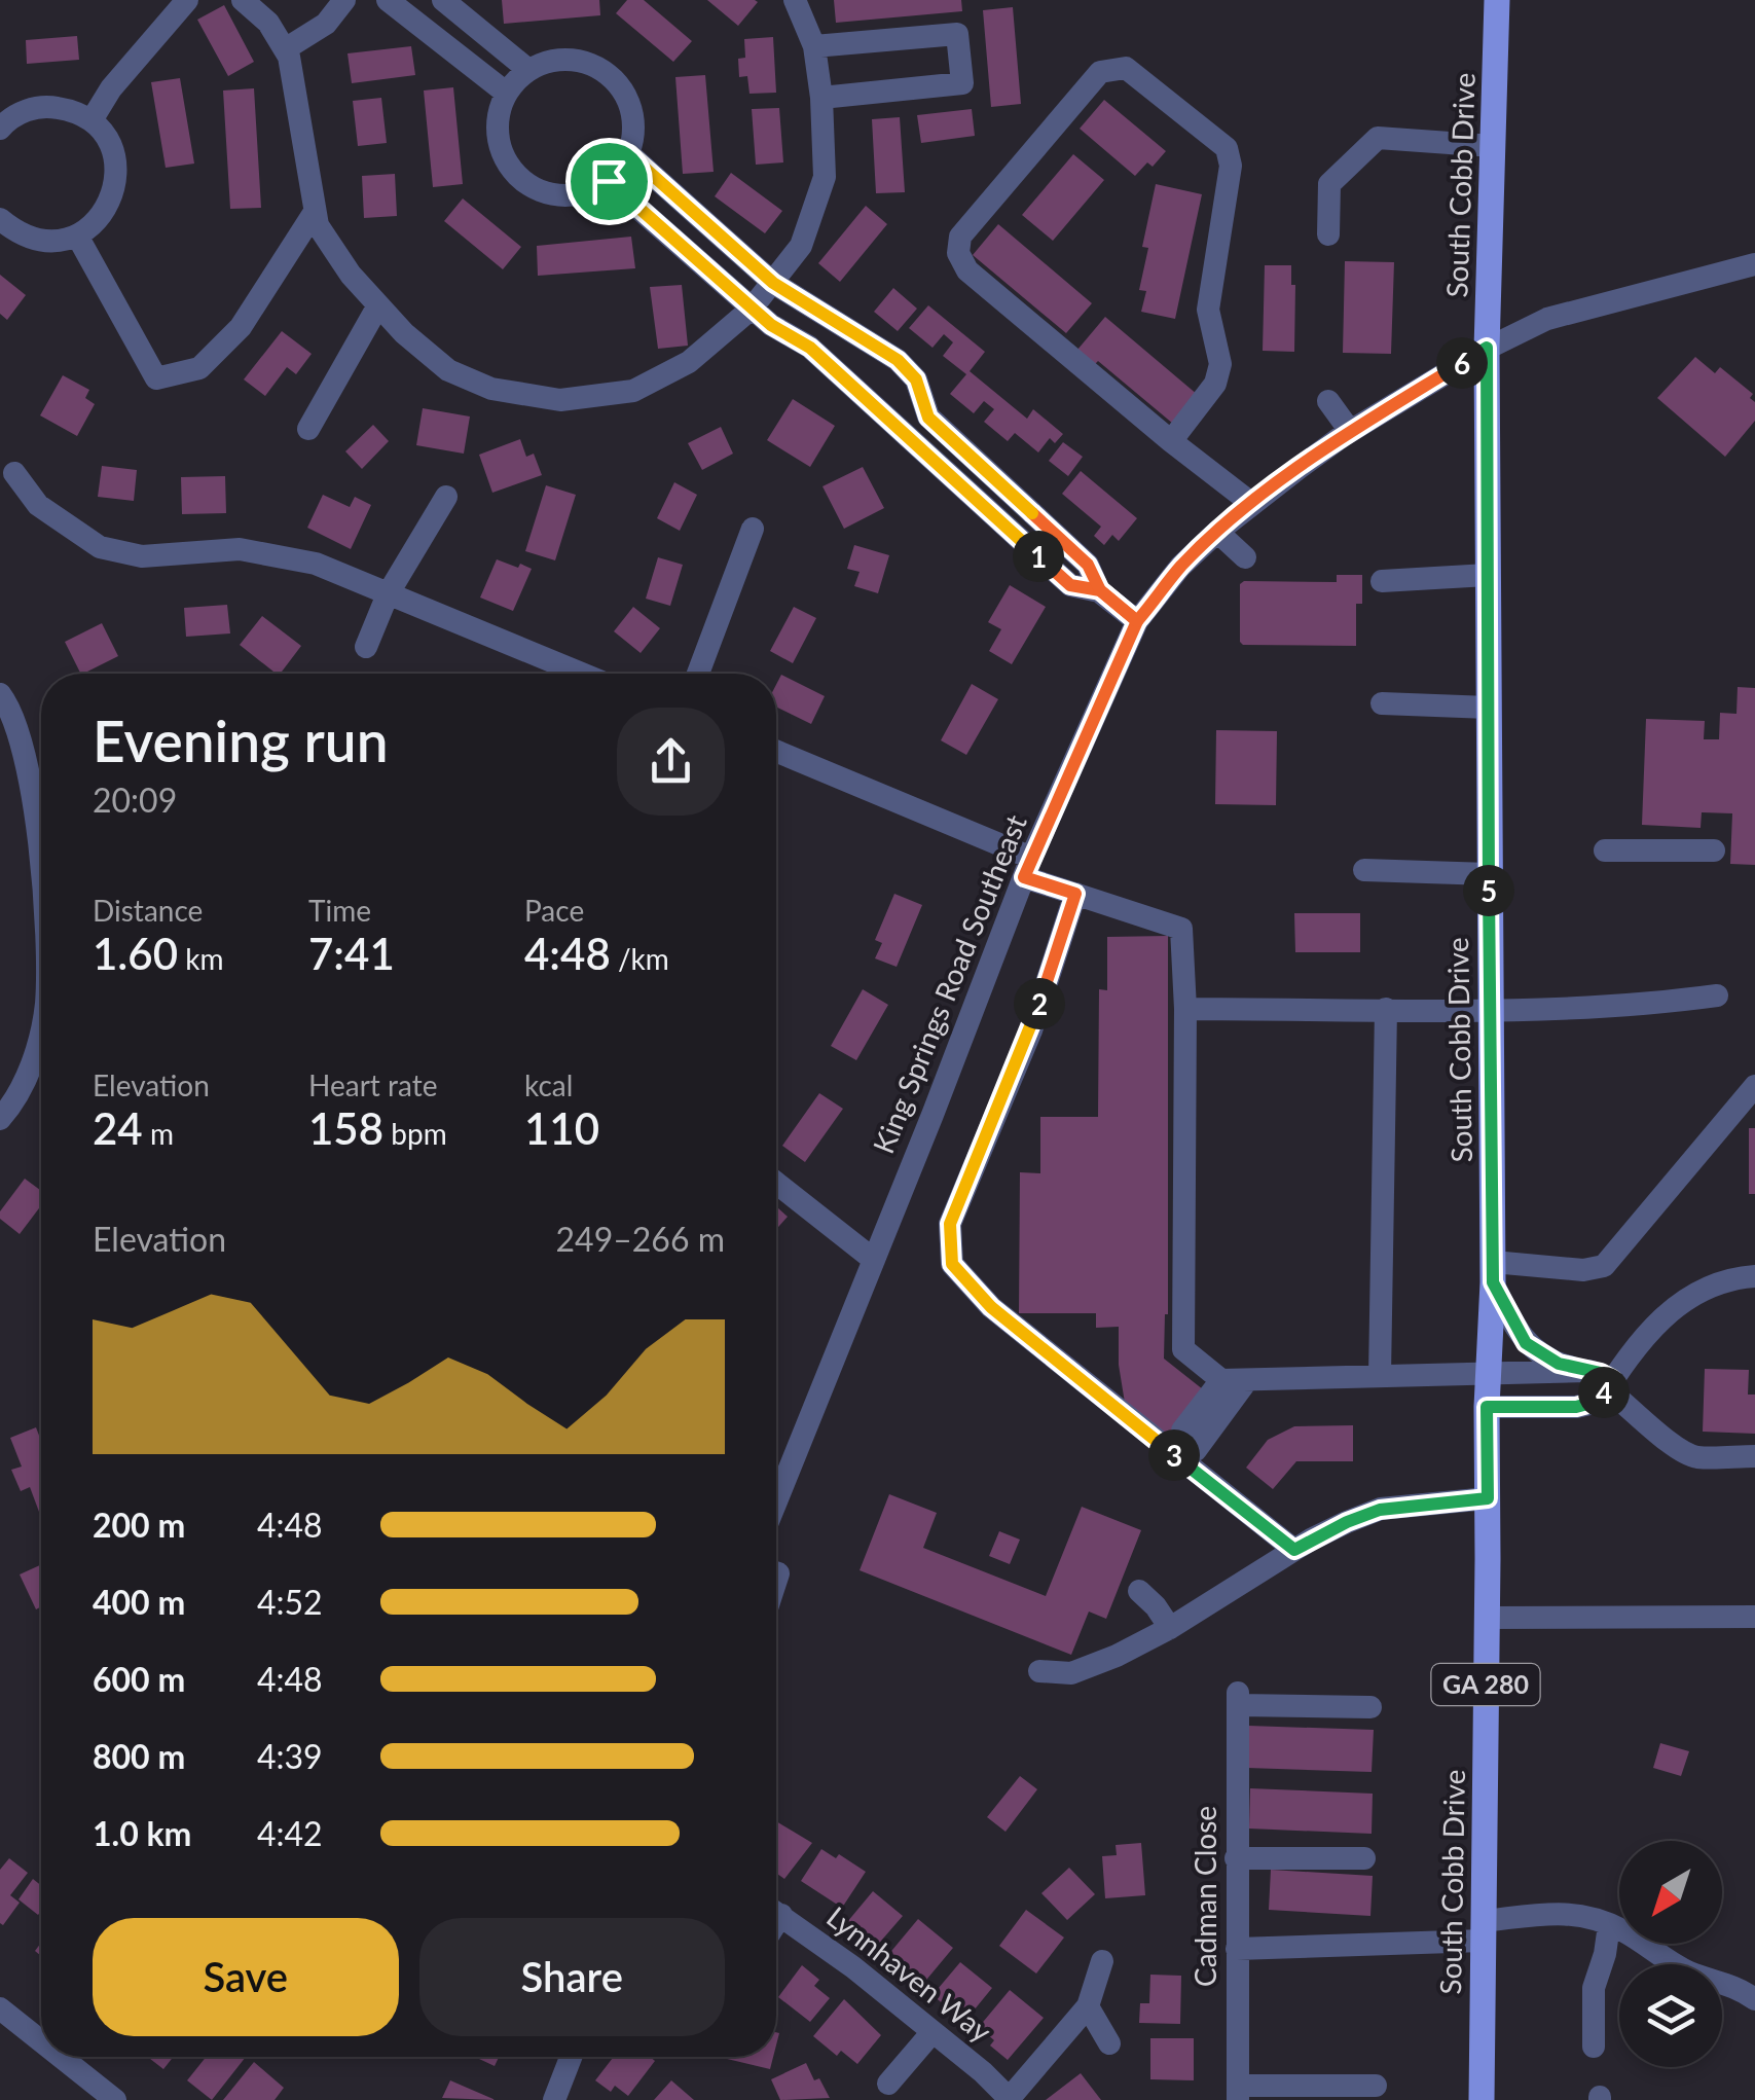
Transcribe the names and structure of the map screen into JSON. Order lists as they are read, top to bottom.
{
  "streets": {
    "main road": ["South Cobb Drive", "GA 280"],
    "street": ["King Springs Road Southeast", "Cadman Close", "Lynnhaven Way"]
  },
  "crossings": [
    ["South Cobb Drive", "King Springs Road Southeast"]
  ],
  "north": "bottom left",
  "page": {
    "pins": [
      "6",
      "1",
      "5",
      "2",
      "4",
      "3"
    ],
    "heading": ["Evening run", "20:09"],
    "stats": [
      ["Distance", "1.60 km"],
      ["Time", "7:41"],
      ["Pace", "4:48 /km"],
      ["Elevation", "24 m"],
      ["Heart rate", "158 bpm"],
      ["kcal", "110"]
    ],
    "chart": ["Elevation", "249–266 m"],
    "list": [
      {
        "name": "200 m",
        "note": "4:48"
      },
      {
        "name": "400 m",
        "note": "4:52"
      },
      {
        "name": "600 m",
        "note": "4:48"
      },
      {
        "name": "800 m",
        "note": "4:39"
      },
      {
        "name": "1.0 km",
        "note": "4:42"
      }
    ],
    "buttons": ["Save", "Share"]
  }
}
